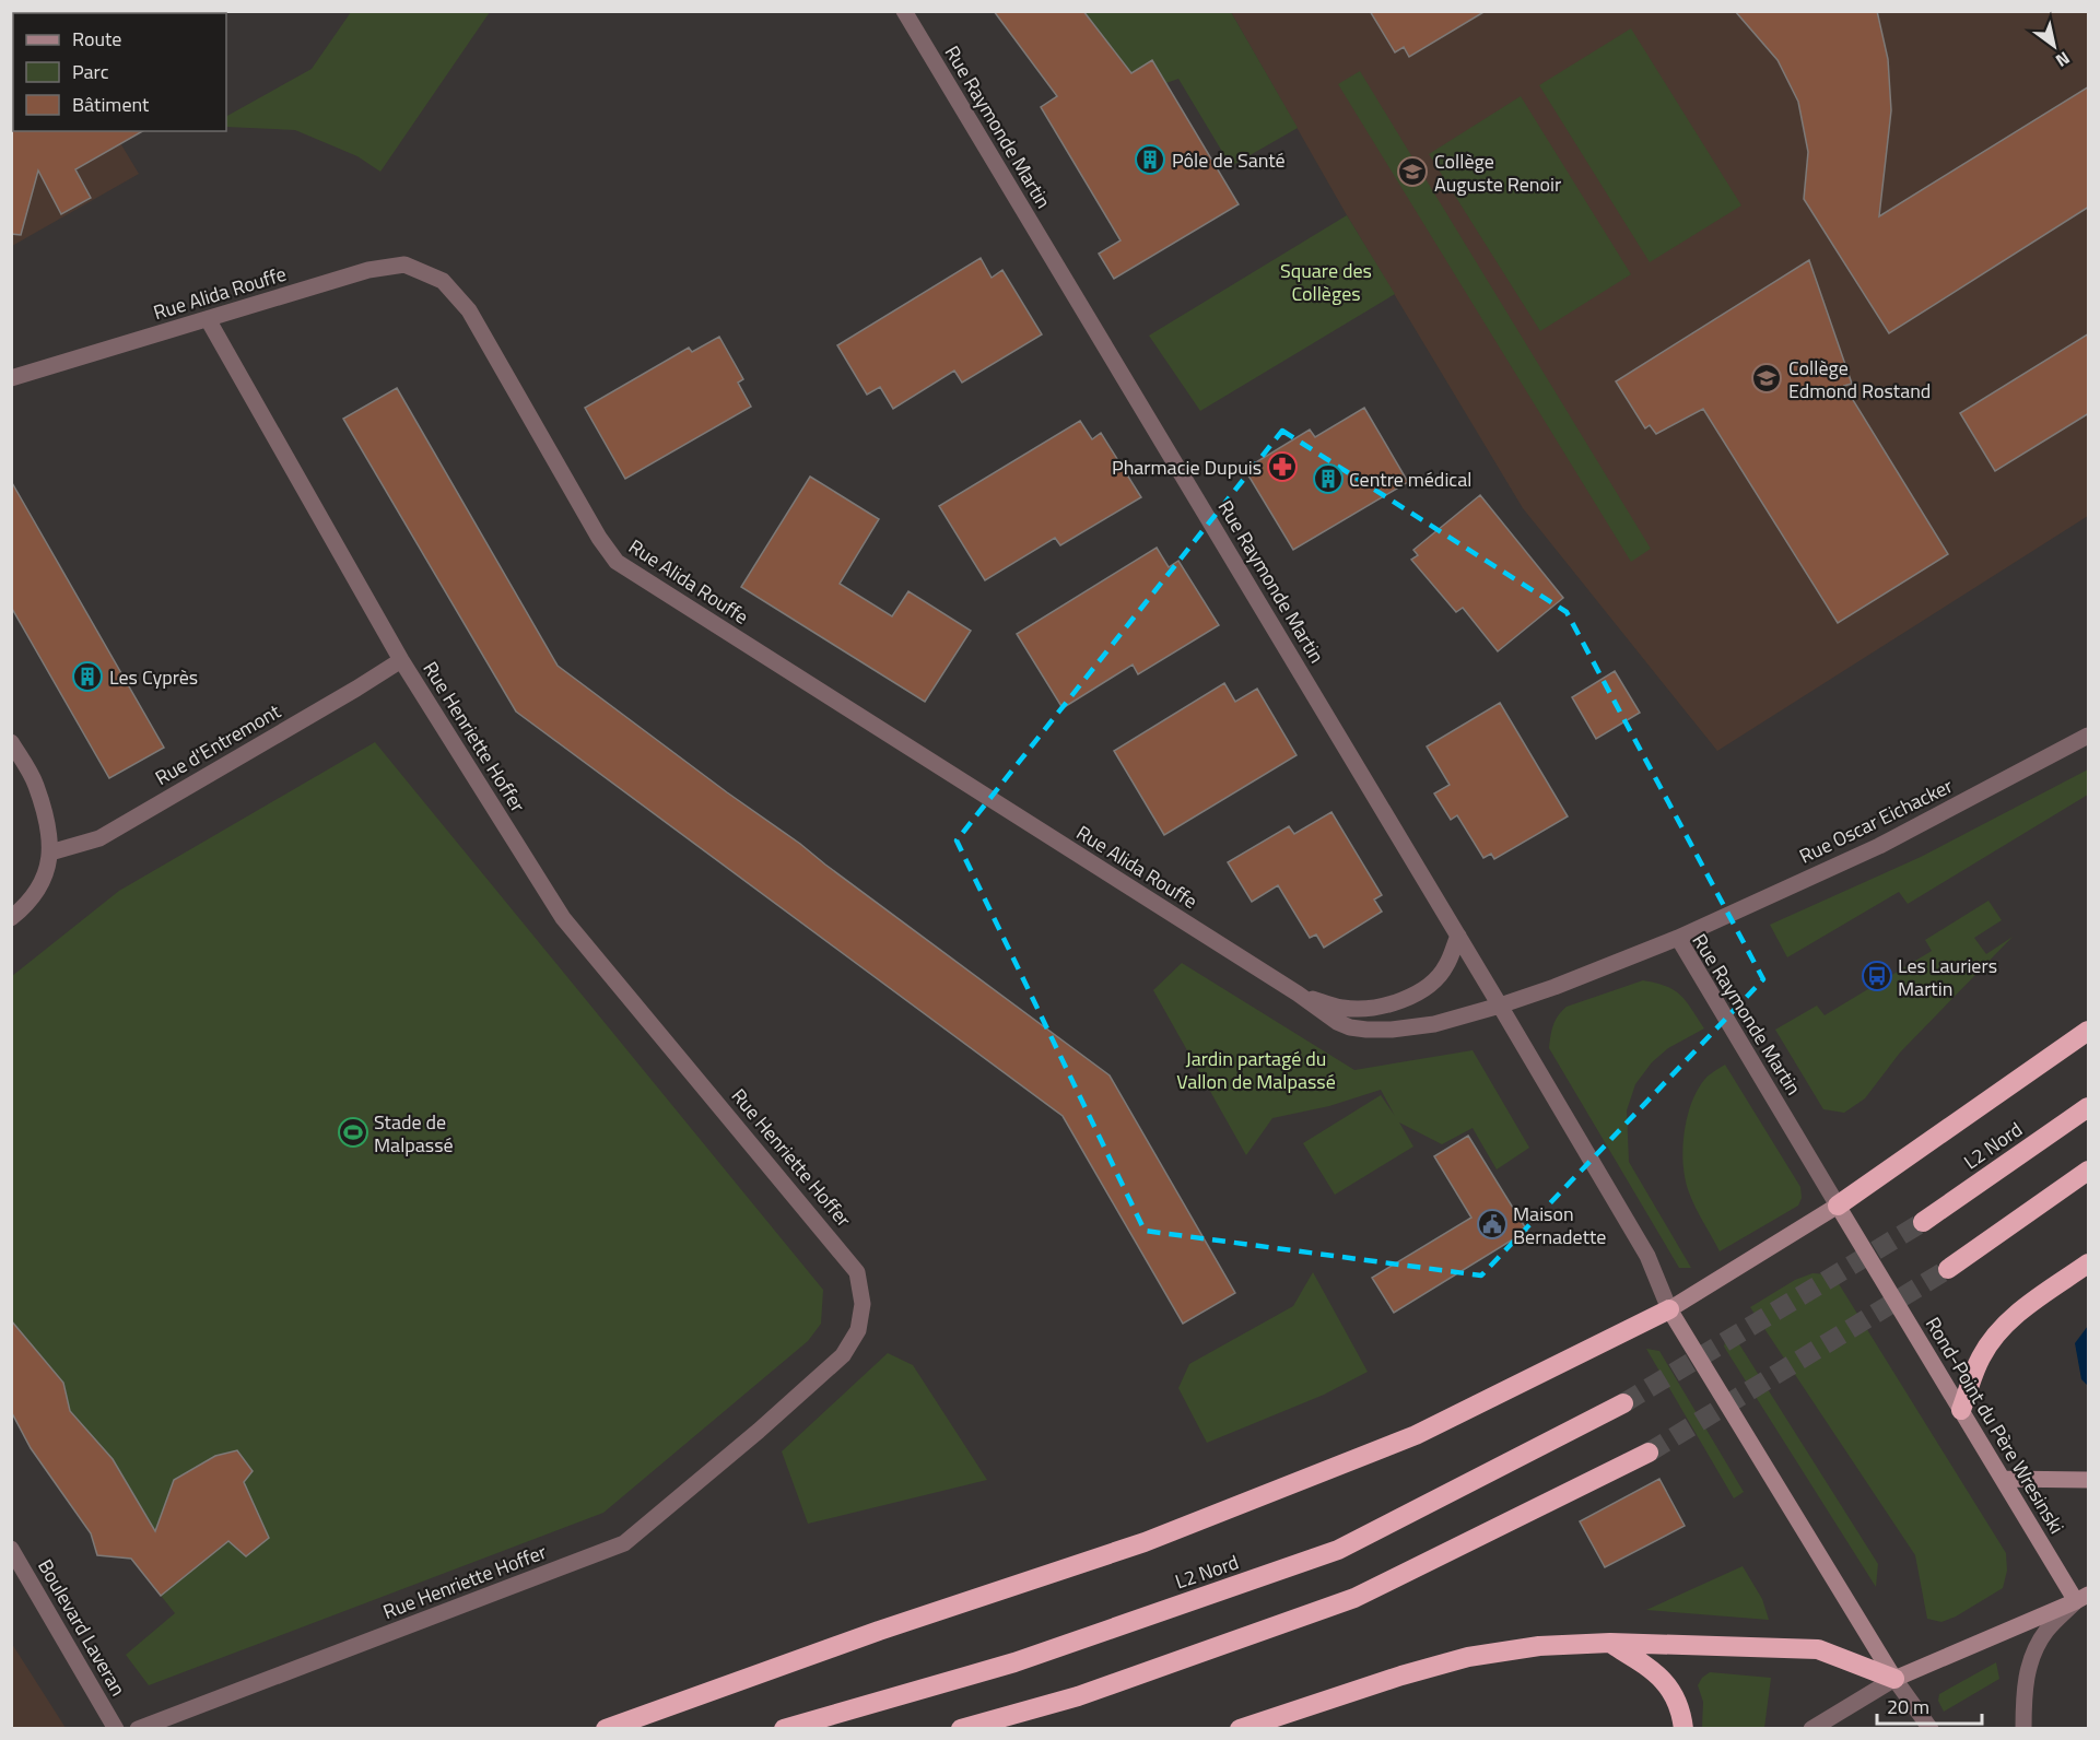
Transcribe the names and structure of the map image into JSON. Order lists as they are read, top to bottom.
{
  "streets": {
    "highway": ["L2 Nord"],
    "main road": ["Rond-Point du Père Wresinski"],
    "street": [
      "Rue Raymonde Martin",
      "Rue Alida Rouffe",
      "Rue Henriette Hoffer",
      "Rue d'Entremont",
      "Rue Oscar Eichacker",
      "Boulevard Laveran"
    ]
  },
  "crossings": [
    ["Rue Raymonde Martin", "Rue Alida Rouffe"],
    ["Rue Raymonde Martin", "Rue Oscar Eichacker"],
    ["Rue Raymonde Martin", "Rond-Point du Père Wresinski"],
    ["Rue Alida Rouffe", "Rue Henriette Hoffer"],
    ["Rue Henriette Hoffer", "Rue d'Entremont"]
  ],
  "parks": ["Square des Collèges", "Jardin partagé du Vallon de Malpassé"],
  "places": {
    "building": ["Pôle de Santé", "Centre médical", "Les Cyprès"],
    "school or university": ["Collège Auguste Renoir", "Collège Edmond Rostand"],
    "pharmacy": ["Pharmacie Dupuis"],
    "bus stop": ["Les Lauriers Martin"],
    "sports": ["Stade de Malpassé"],
    "public building": ["Maison Bernadette"]
  },
  "legend": ["Route", "Parc", "Bâtiment"],
  "scale_bar": "20 m",
  "north": "bottom right"
}
